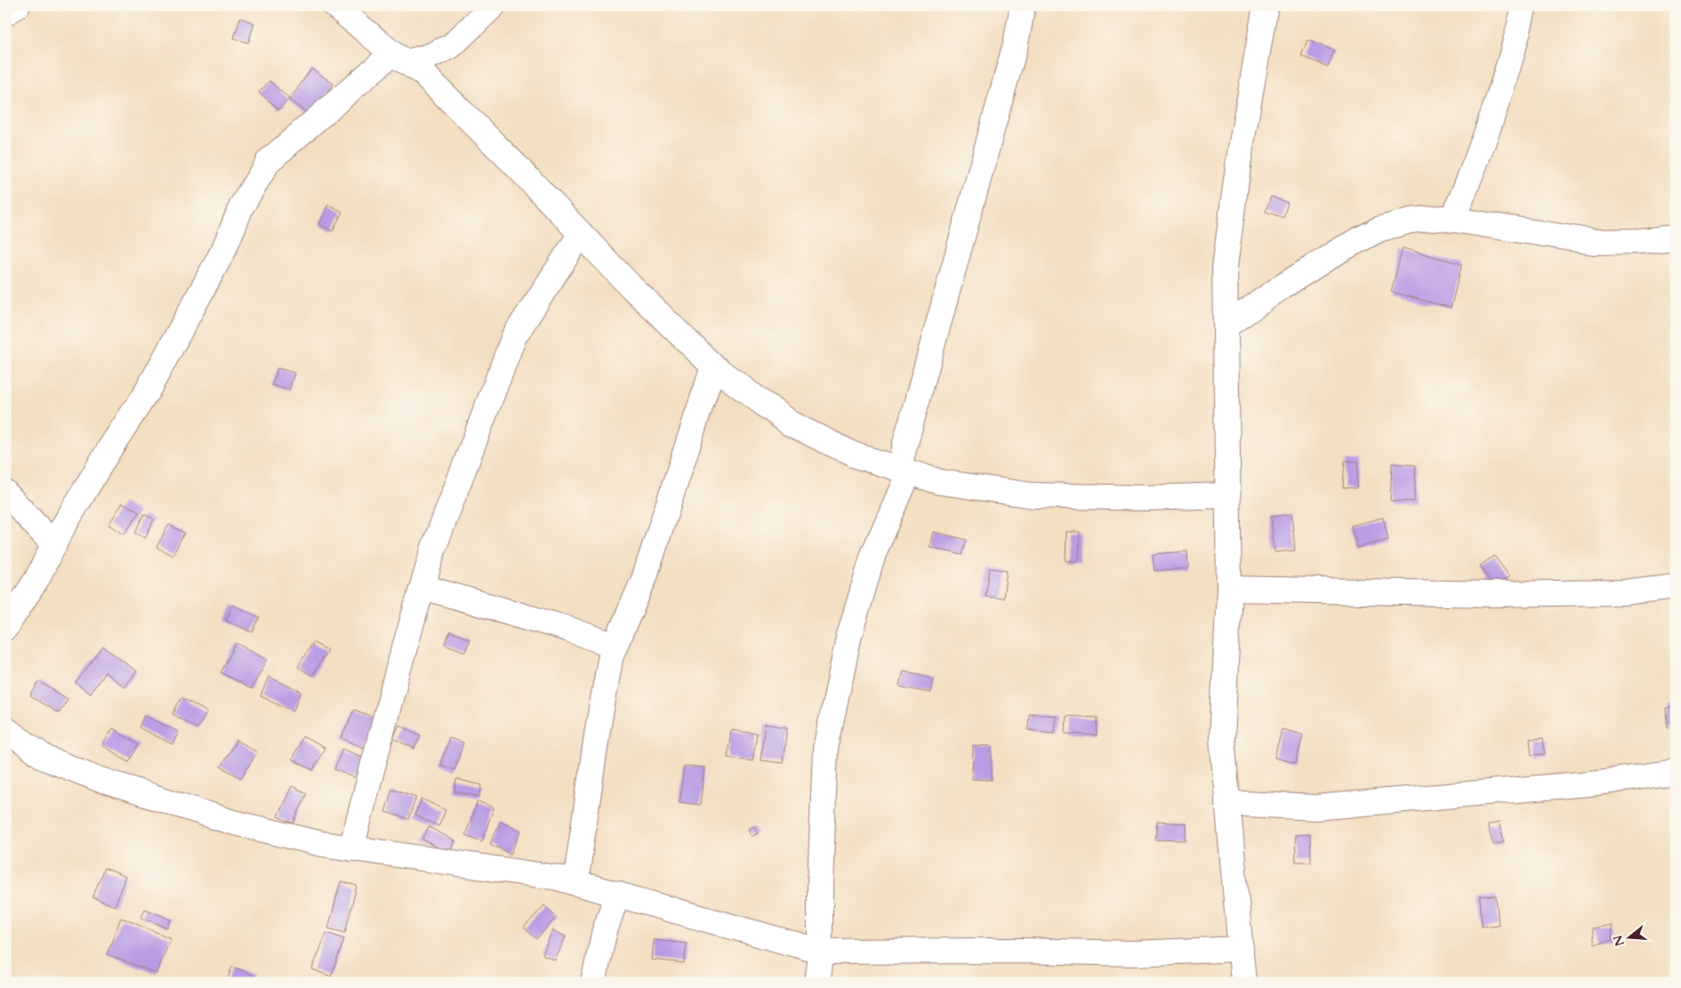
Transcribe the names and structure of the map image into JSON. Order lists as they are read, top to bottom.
{
  "north": "left"
}
